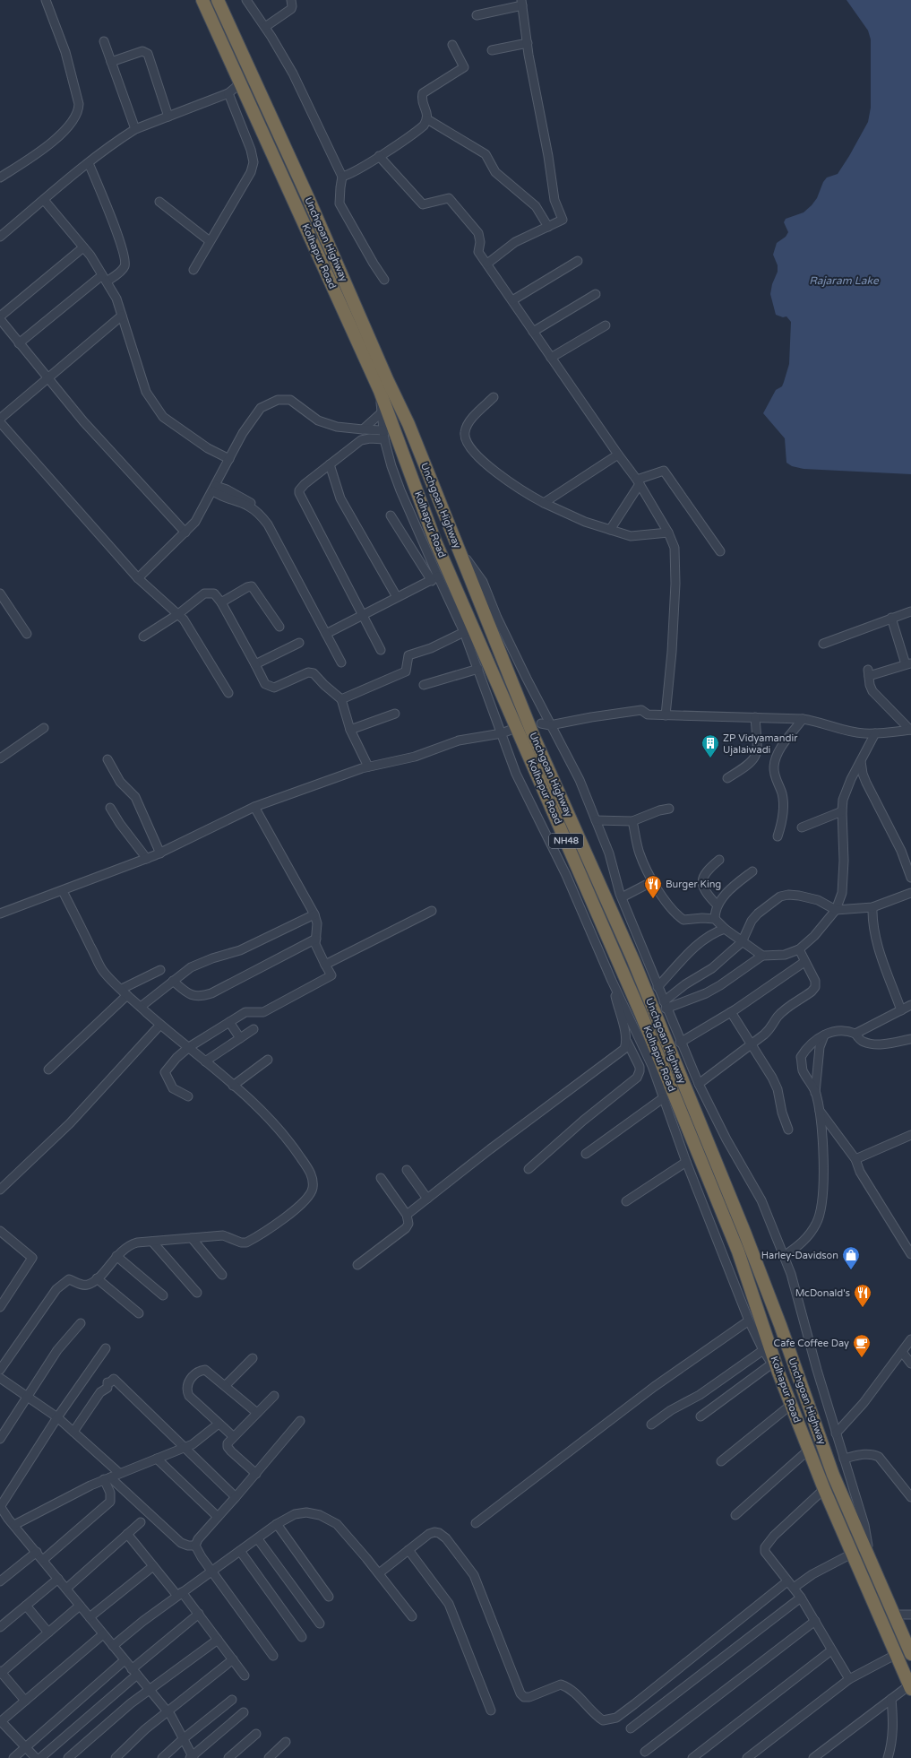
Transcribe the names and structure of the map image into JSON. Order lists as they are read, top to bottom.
{
  "streets": {
    "highway": ["Unchgoan Highway", "Kolhapur Road", "NH48"]
  },
  "water": ["Rajaram Lake"],
  "places": {
    "building": ["ZP Vidyamandir Ujalaiwadi"],
    "restaurant": ["Burger King", "McDonald's"],
    "shop": ["Harley-Davidson"],
    "cafe": ["Cafe Coffee Day"]
  }
}
